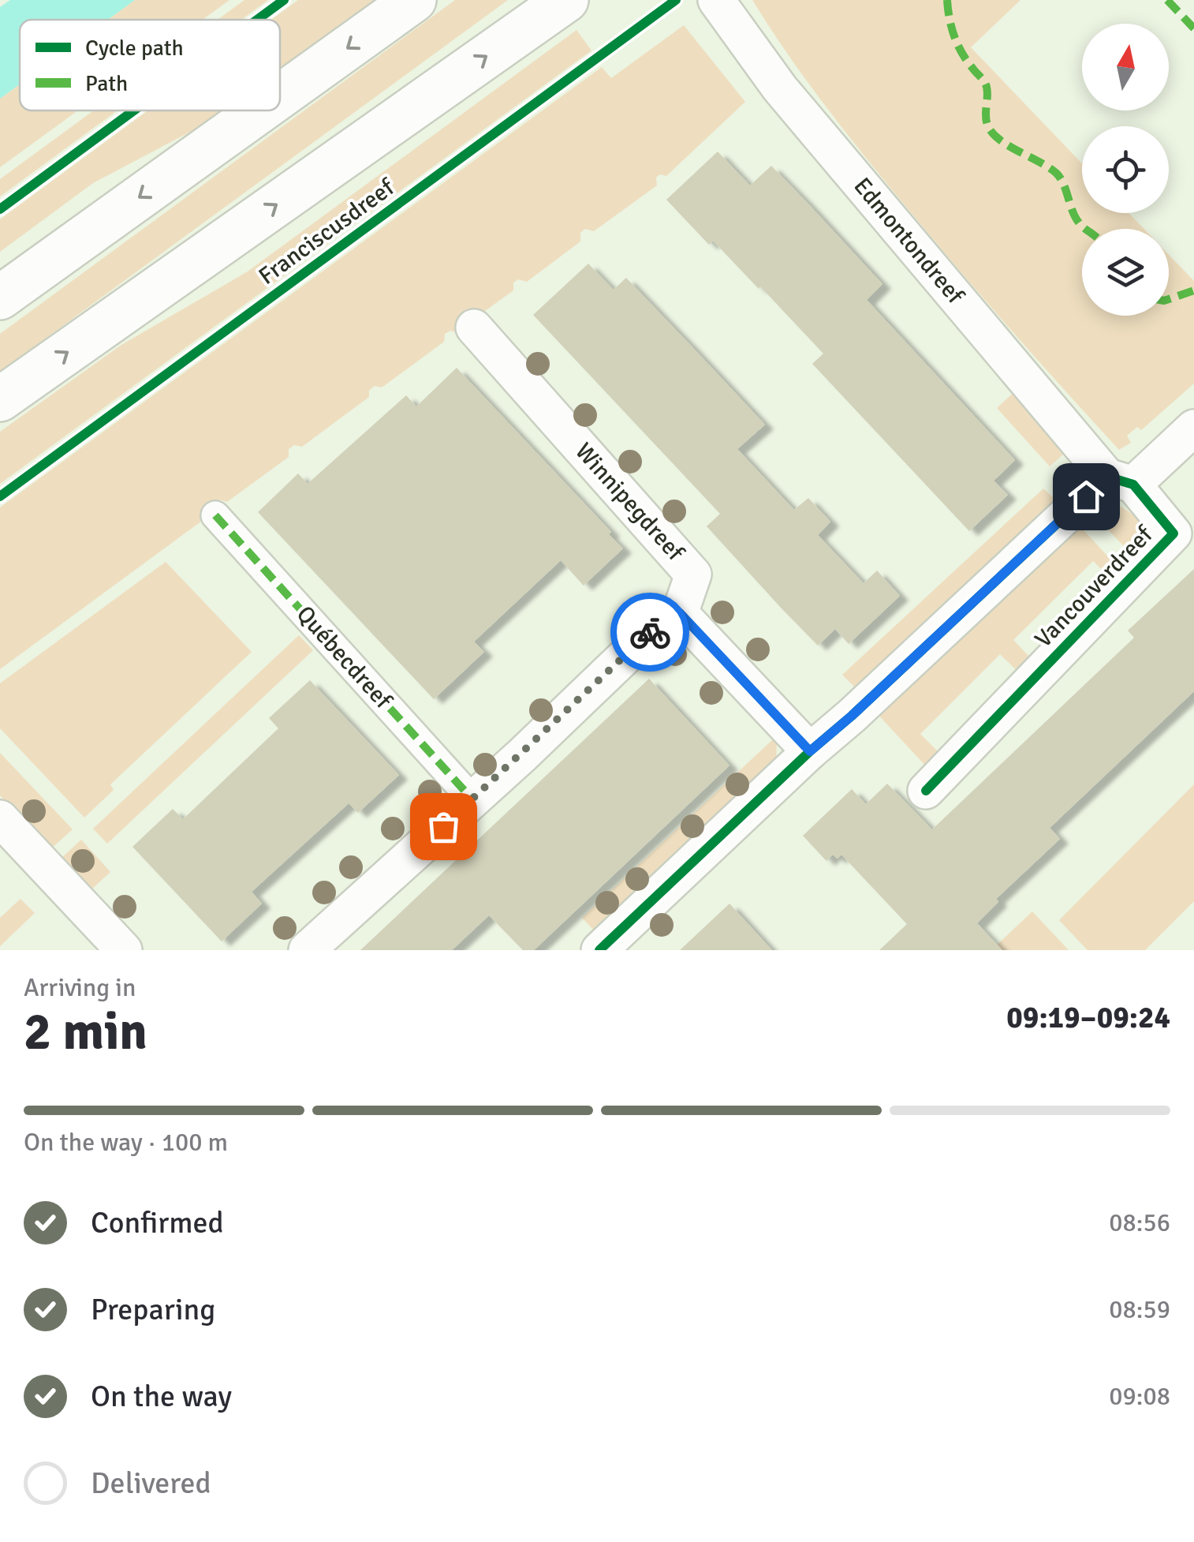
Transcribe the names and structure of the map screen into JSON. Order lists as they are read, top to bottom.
{
  "streets": {
    "street": [
      "Edmontondreef",
      "Winnipegdreef",
      "Vancouverdreef",
      "Québecdreef"
    ],
    "cycle path": ["Franciscusdreef"]
  },
  "crossings": [
    ["Edmontondreef", "Vancouverdreef"]
  ],
  "legend": ["Cycle path", "Path"],
  "north": "top",
  "page": {
    "heading": ["2 min", "Arriving in", "09:19–09:24"],
    "bar": "On the way · 100 m",
    "list": [
      ["Confirmed", "08:56"],
      ["Preparing", "08:59"],
      ["On the way", "09:08"],
      "Delivered"
    ]
  }
}
